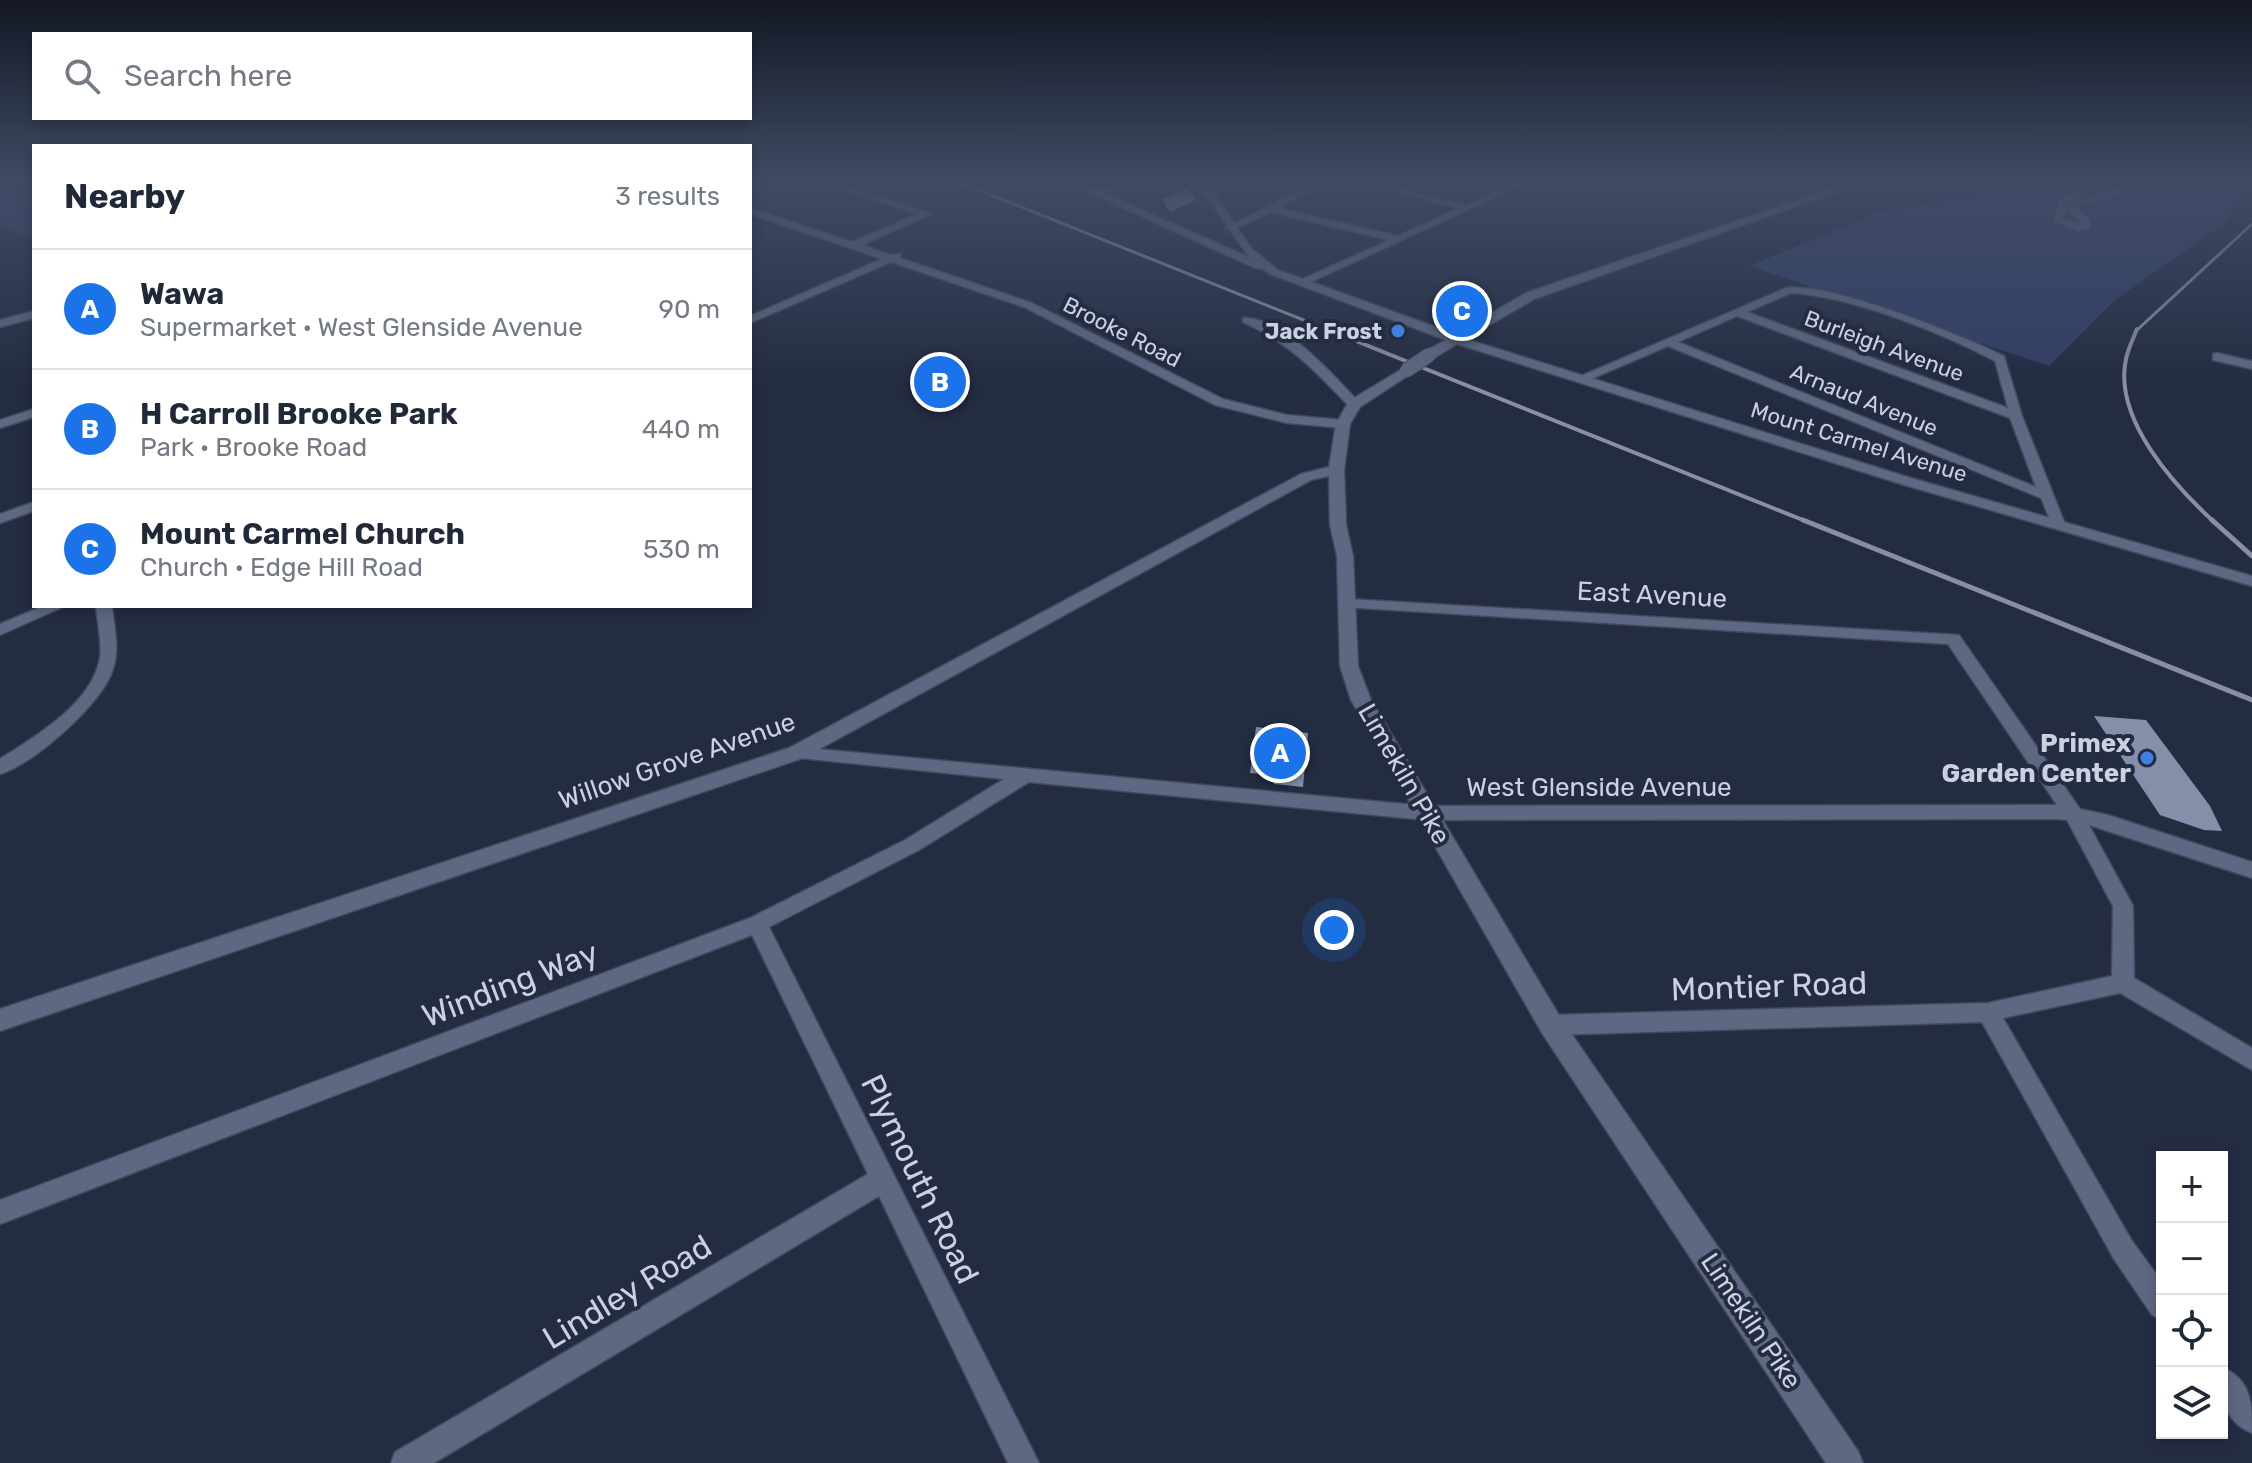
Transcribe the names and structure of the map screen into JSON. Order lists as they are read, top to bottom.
{
  "streets": {
    "street": [
      "Brooke Road",
      "Burleigh Avenue",
      "Arnaud Avenue",
      "Mount Carmel Avenue",
      "East Avenue",
      "Willow Grove Avenue",
      "Limekiln Pike",
      "West Glenside Avenue",
      "Winding Way",
      "Montier Road",
      "Plymouth Road",
      "Lindley Road"
    ]
  },
  "crossings": [
    ["Brooke Road", "Limekiln Pike"],
    ["Mount Carmel Avenue", "Limekiln Pike"],
    ["East Avenue", "Limekiln Pike"],
    ["East Avenue", "West Glenside Avenue"],
    ["Willow Grove Avenue", "Limekiln Pike"],
    ["Willow Grove Avenue", "West Glenside Avenue"],
    ["Limekiln Pike", "West Glenside Avenue"],
    ["Limekiln Pike", "Montier Road"],
    ["West Glenside Avenue", "Winding Way"],
    ["Winding Way", "Plymouth Road"],
    ["Plymouth Road", "Lindley Road"]
  ],
  "places": ["Jack Frost", "Primex Garden Center"],
  "page": {
    "search": "Search here",
    "heading": ["Nearby", "3 results"],
    "list": [
      {
        "mark": "A",
        "name": "Wawa",
        "note": "Supermarket · West Glenside Avenue",
        "value": "90 m"
      },
      {
        "mark": "B",
        "name": "H Carroll Brooke Park",
        "note": "Park · Brooke Road",
        "value": "440 m"
      },
      {
        "mark": "C",
        "name": "Mount Carmel Church",
        "note": "Church · Edge Hill Road",
        "value": "530 m"
      }
    ],
    "pins": ["C", "B", "A"],
    "map_buttons": ["+", "−"]
  }
}
